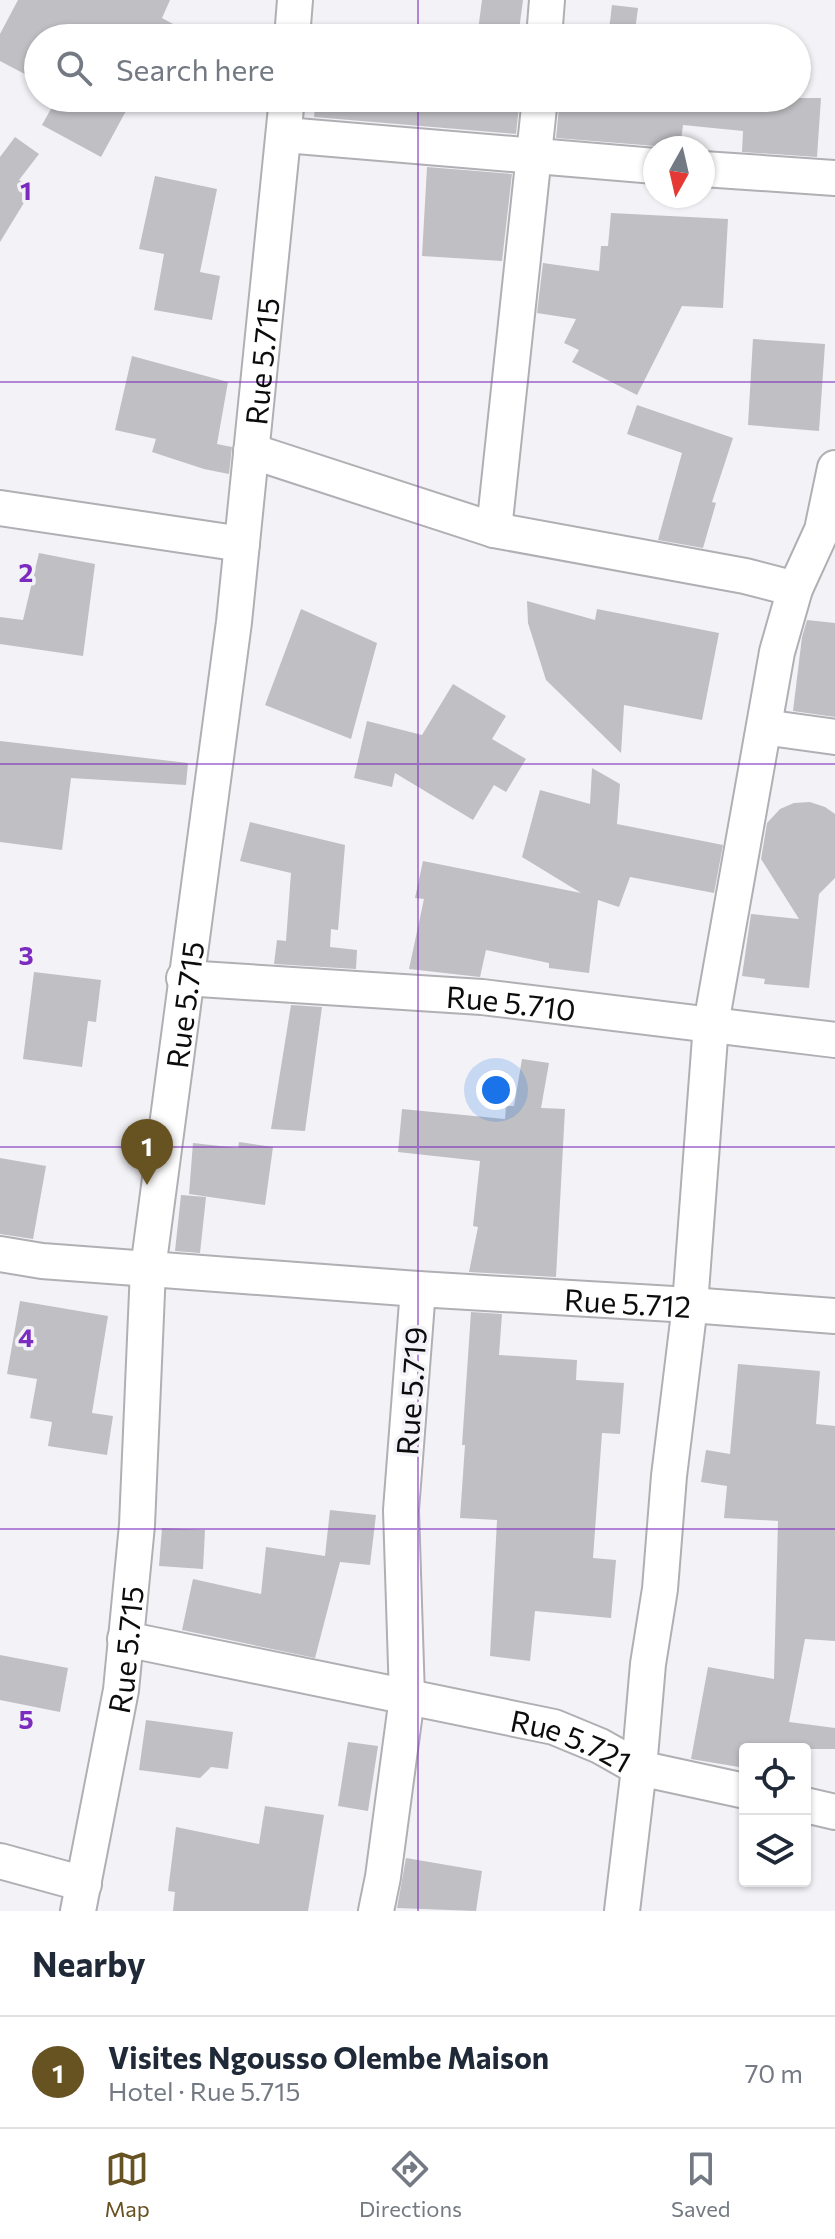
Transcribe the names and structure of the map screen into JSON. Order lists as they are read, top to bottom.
{
  "streets": {
    "street": [
      "Rue 5.715",
      "Rue 5.710",
      "Rue 5.712",
      "Rue 5.719",
      "Rue 5.721"
    ]
  },
  "crossings": [
    ["Rue 5.715", "Rue 5.710"],
    ["Rue 5.715", "Rue 5.719"],
    ["Rue 5.715", "Rue 5.721"],
    ["Rue 5.712", "Rue 5.719"],
    ["Rue 5.719", "Rue 5.721"]
  ],
  "north": "bottom",
  "page": {
    "search": "Search here",
    "pins": "1",
    "heading": "Nearby",
    "list": [
      {
        "mark": "1",
        "name": "Visites Ngousso Olembe Maison",
        "note": "Hotel · Rue 5.715",
        "value": "70 m"
      }
    ],
    "nav": ["Map", "Directions", "Saved"]
  },
  "grid": {
    "rows": [
      "1",
      "2",
      "3",
      "4",
      "5"
    ]
  }
}
